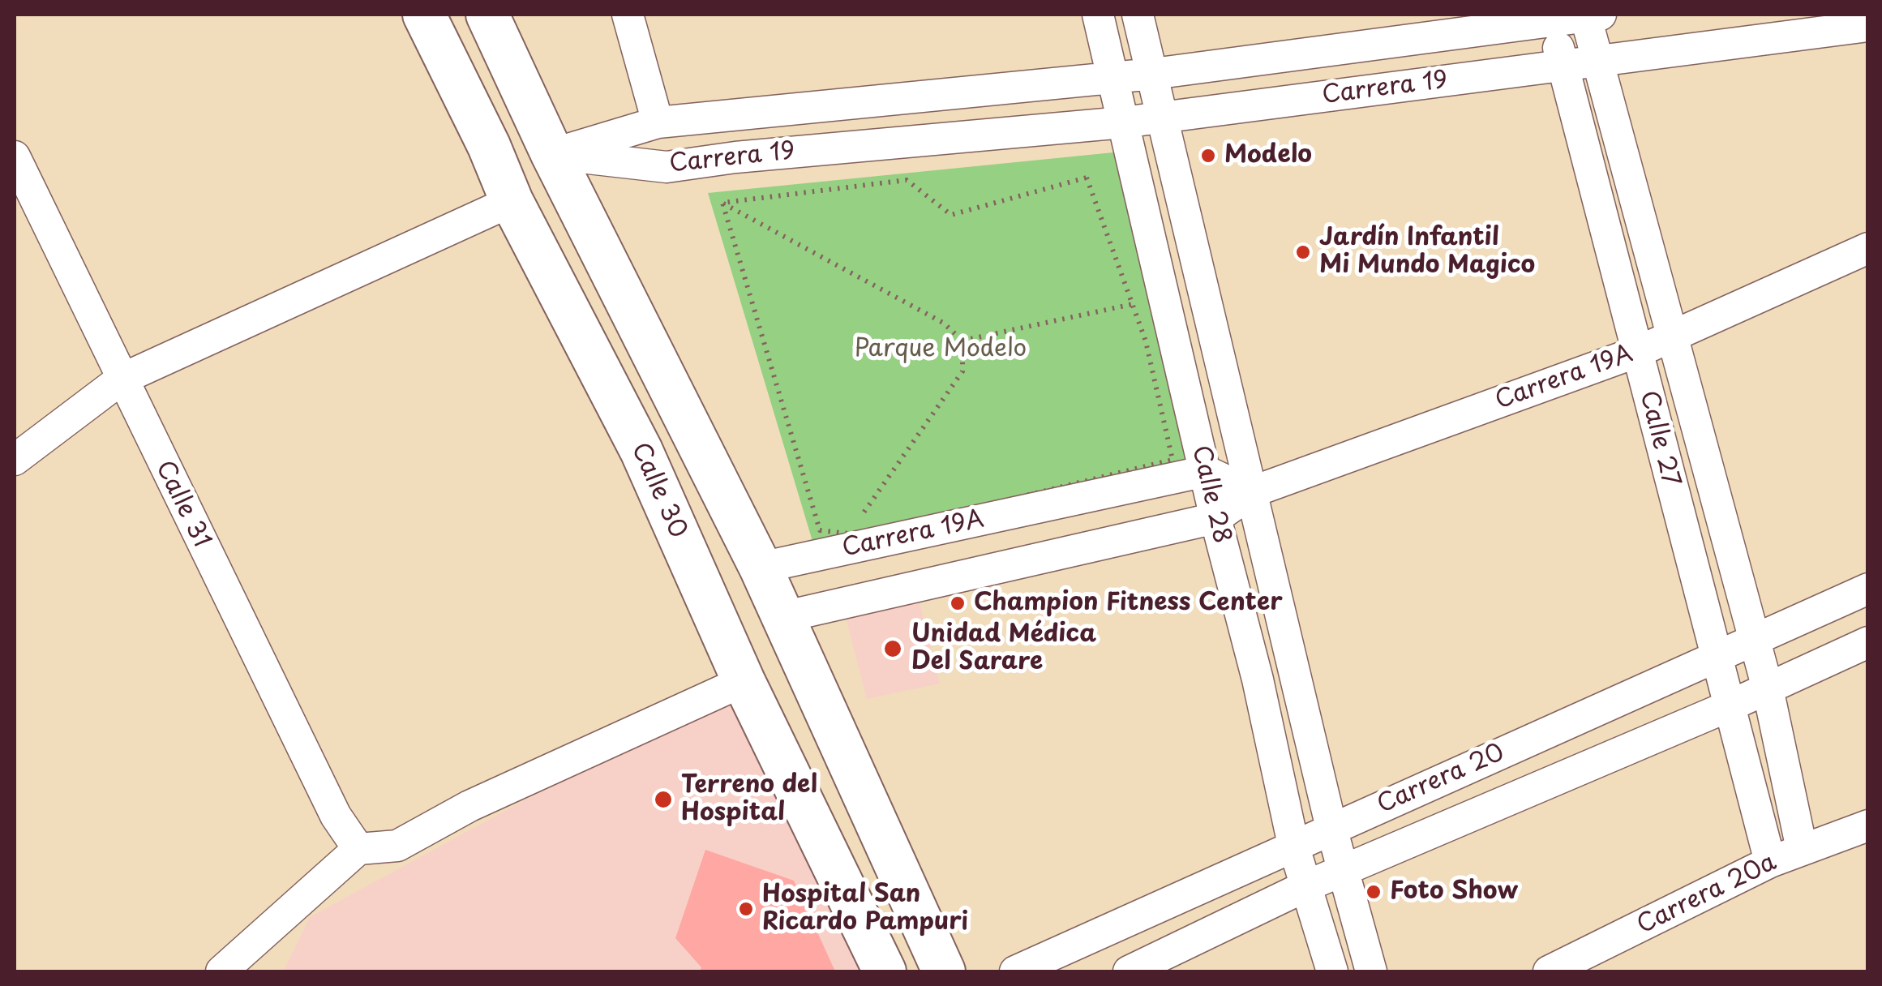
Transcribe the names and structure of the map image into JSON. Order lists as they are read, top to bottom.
{
  "streets": {
    "street": [
      "Carrera 19",
      "Carrera 19A",
      "Calle 27",
      "Calle 30",
      "Calle 28",
      "Calle 31",
      "Carrera 20",
      "Carrera 20a"
    ]
  },
  "crossings": [
    ["Carrera 19", "Calle 27"],
    ["Carrera 19", "Calle 28"],
    ["Carrera 19A", "Calle 27"],
    ["Carrera 19A", "Calle 28"],
    ["Calle 27", "Carrera 20"],
    ["Calle 27", "Carrera 20a"],
    ["Calle 28", "Carrera 20"]
  ],
  "parks": ["Parque Modelo"],
  "places": [
    "Modelo",
    "Jardín Infantil Mi Mundo Magico",
    "Champion Fitness Center",
    "Unidad Médica Del Sarare",
    "Terreno del Hospital",
    "Foto Show",
    "Hospital San Ricardo Pampuri"
  ]
}
